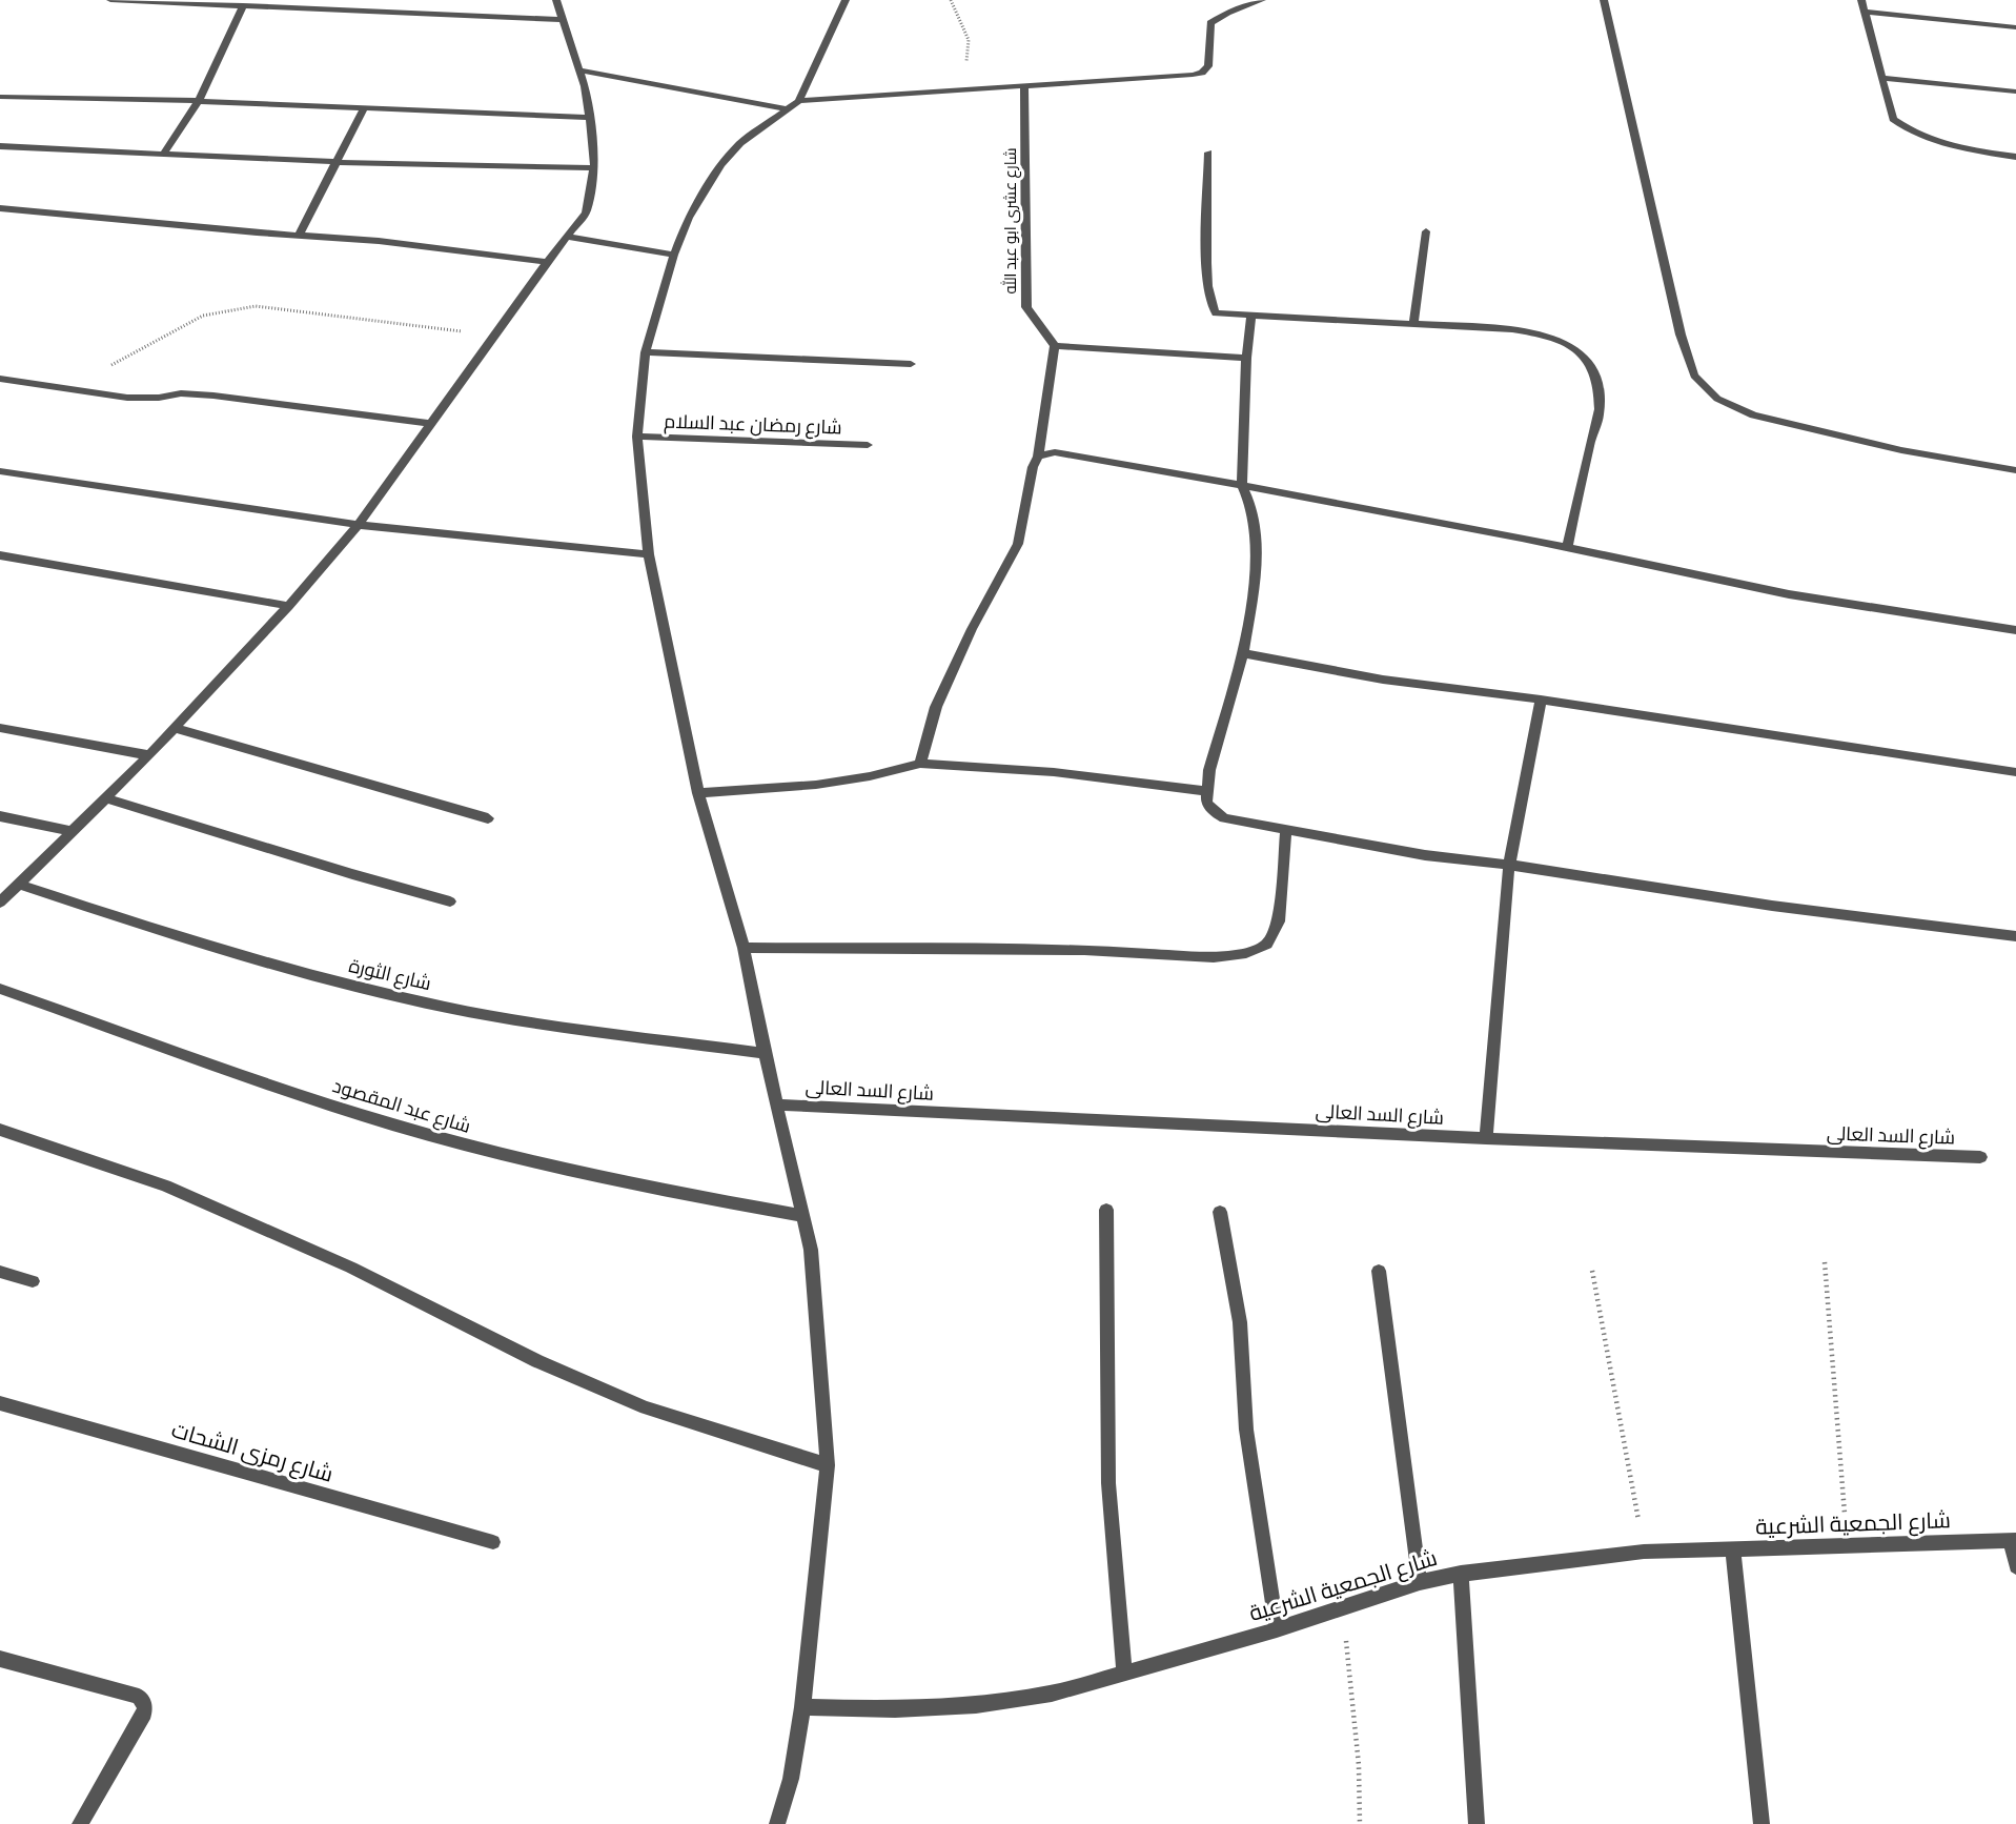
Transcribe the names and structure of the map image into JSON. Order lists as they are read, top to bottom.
{
  "streets": {
    "street": [
      "شارع عشرى ابو عبد الله",
      "شارع رمضان عبد السلام",
      "شارع الثورة",
      "شارع السد العالى",
      "شارع عبد المقصود",
      "شارع رمزى الشحات",
      "شارع الجمعية الشرعية"
    ]
  }
}
